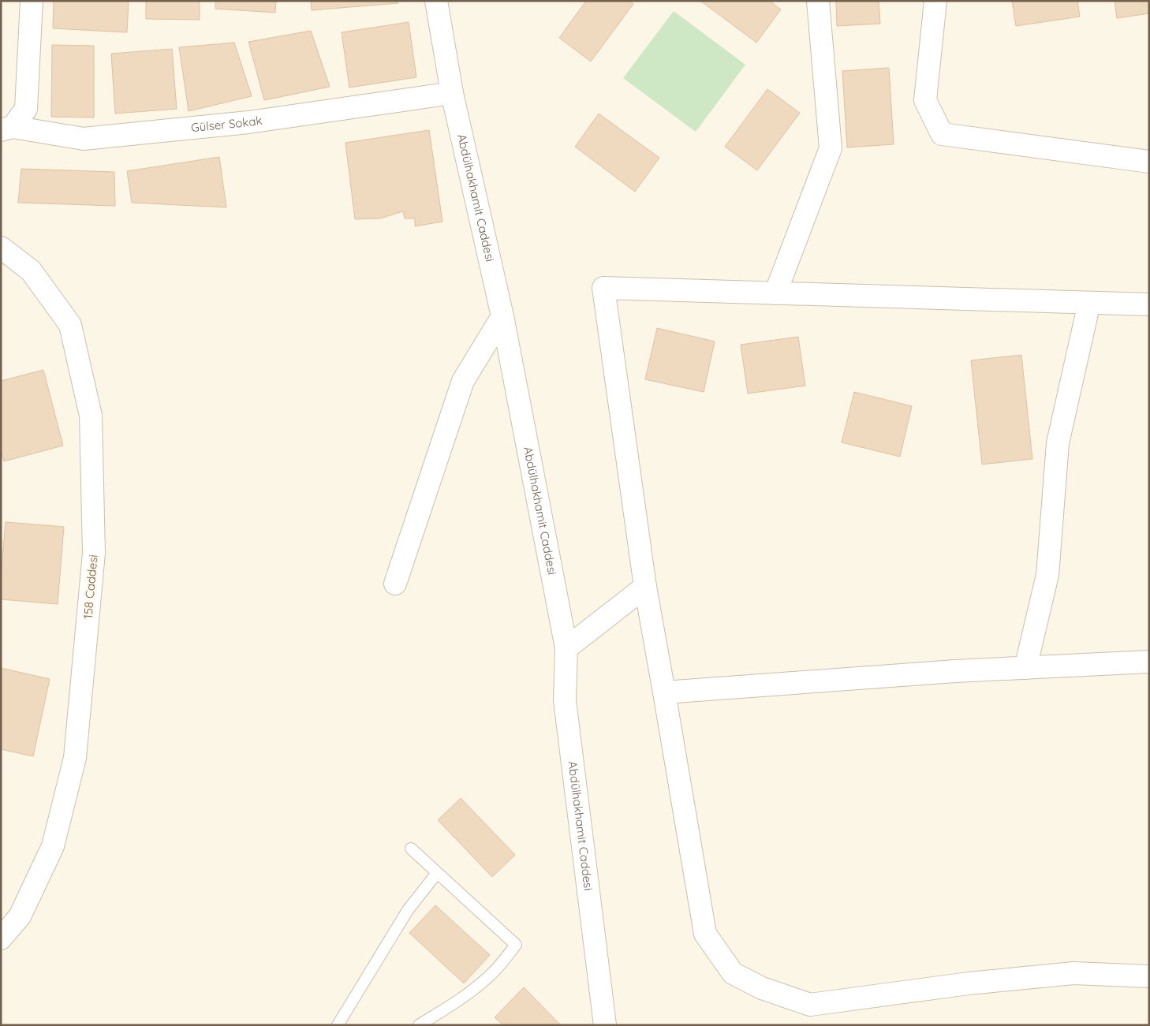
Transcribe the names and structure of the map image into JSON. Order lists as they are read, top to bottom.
{
  "streets": {
    "street": ["Gülser Sokak", "Abdülhakhamit Caddesi", "158 Caddesi"]
  },
  "crossings": [
    ["Gülser Sokak", "Abdülhakhamit Caddesi"]
  ]
}
